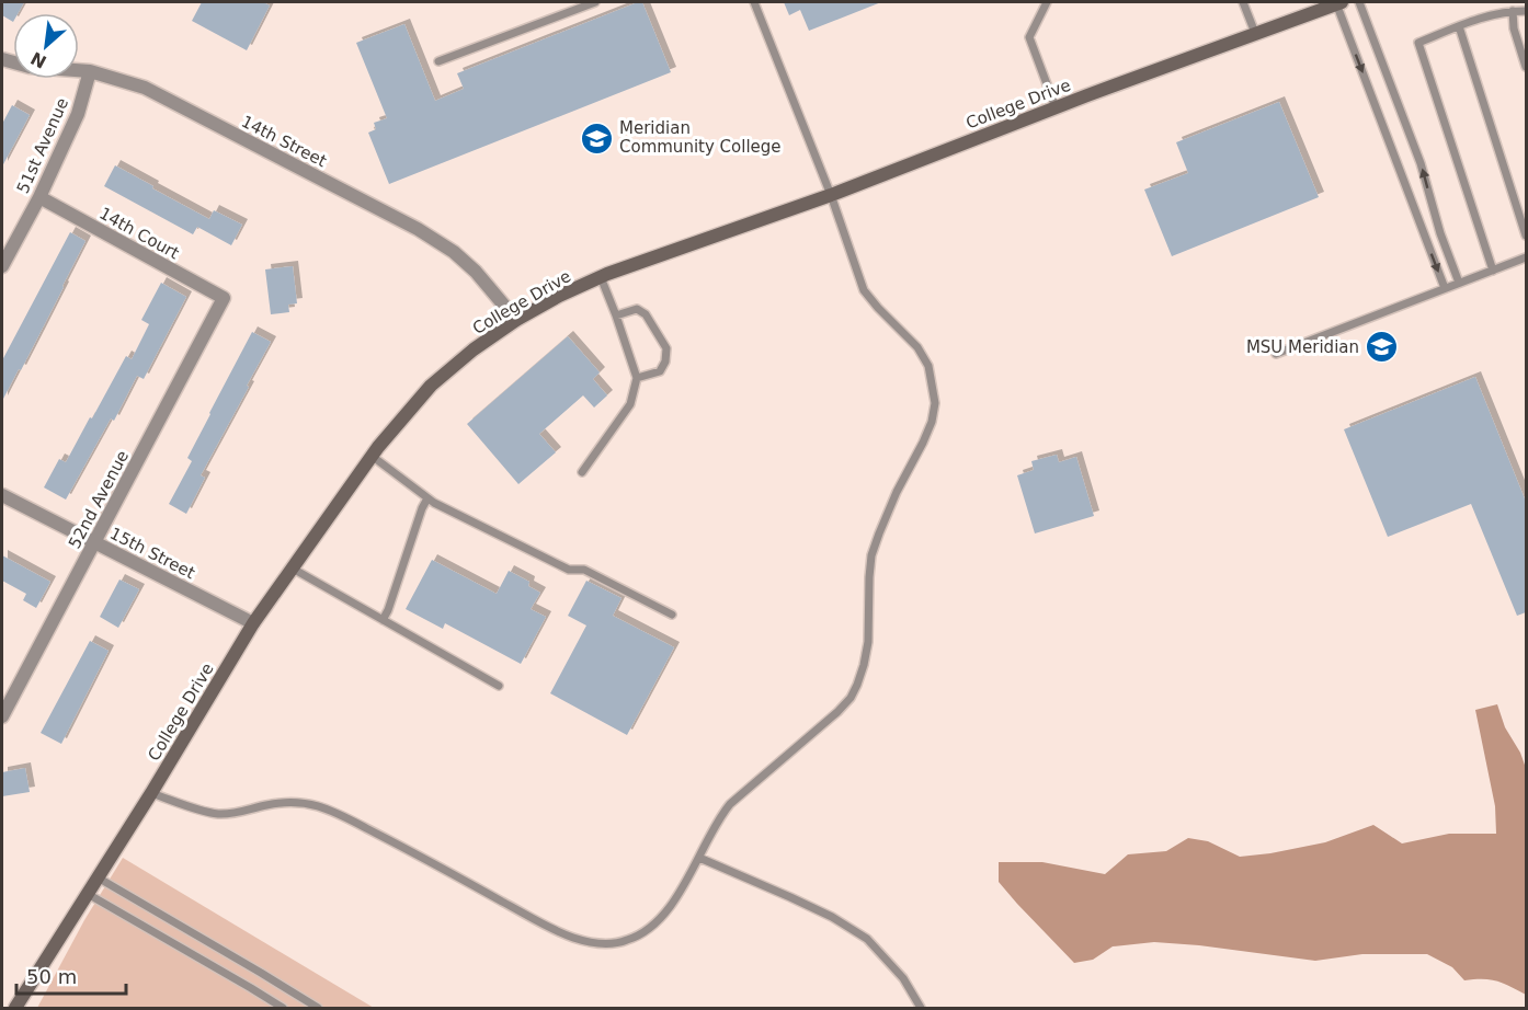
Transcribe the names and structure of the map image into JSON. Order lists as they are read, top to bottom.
{
  "streets": {
    "street": [
      "College Drive",
      "14th Street",
      "51st Avenue",
      "14th Court",
      "52nd Avenue",
      "15th Street"
    ]
  },
  "crossings": [
    ["College Drive", "14th Street"],
    ["College Drive", "15th Street"],
    ["14th Street", "51st Avenue"],
    ["51st Avenue", "14th Court"],
    ["14th Court", "52nd Avenue"],
    ["52nd Avenue", "15th Street"]
  ],
  "places": {
    "school or university": ["Meridian Community College", "MSU Meridian"]
  },
  "scale_bar": "50 m",
  "north": "bottom left"
}
